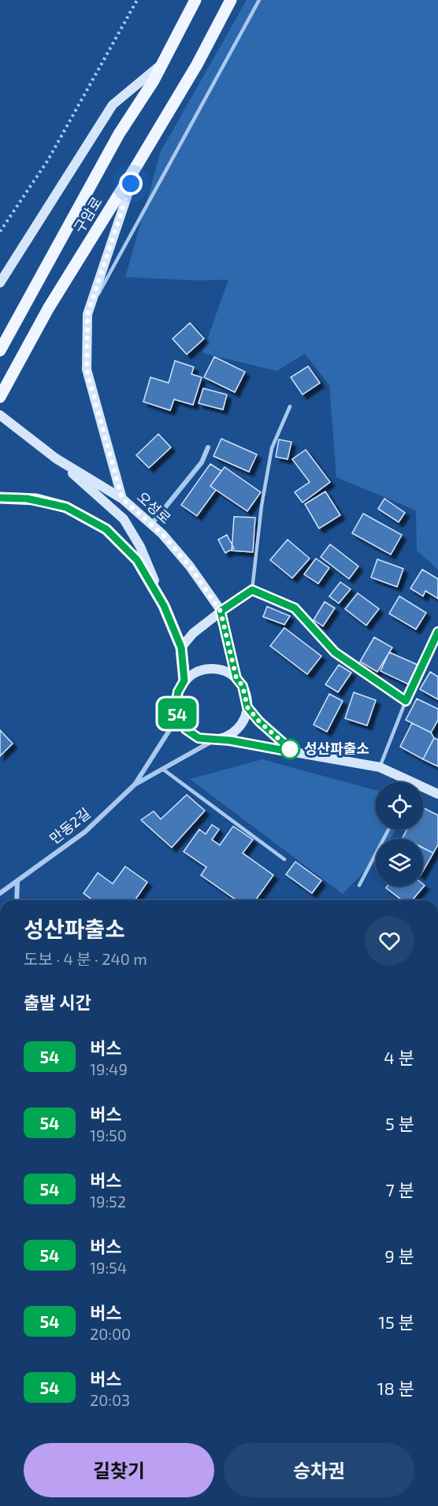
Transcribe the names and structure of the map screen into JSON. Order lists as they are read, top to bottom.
{
  "streets": {
    "main road": ["구암로", "오성로"],
    "street": ["만동2길"]
  },
  "places": ["성산파출소"],
  "lines": ["bus line 54"],
  "page": {
    "on_map": "54",
    "heading": [
      ["성산파출소", "도보 · 4 분 · 240 m"],
      "출발 시간"
    ],
    "list": [
      {
        "mark": "54",
        "name": "버스",
        "note": "19:49",
        "value": "4 분"
      },
      {
        "mark": "54",
        "name": "버스",
        "note": "19:50",
        "value": "5 분"
      },
      {
        "mark": "54",
        "name": "버스",
        "note": "19:52",
        "value": "7 분"
      },
      {
        "mark": "54",
        "name": "버스",
        "note": "19:54",
        "value": "9 분"
      },
      {
        "mark": "54",
        "name": "버스",
        "note": "20:00",
        "value": "15 분"
      },
      {
        "mark": "54",
        "name": "버스",
        "note": "20:03",
        "value": "18 분"
      }
    ],
    "buttons": ["길찾기", "승차권"]
  }
}
